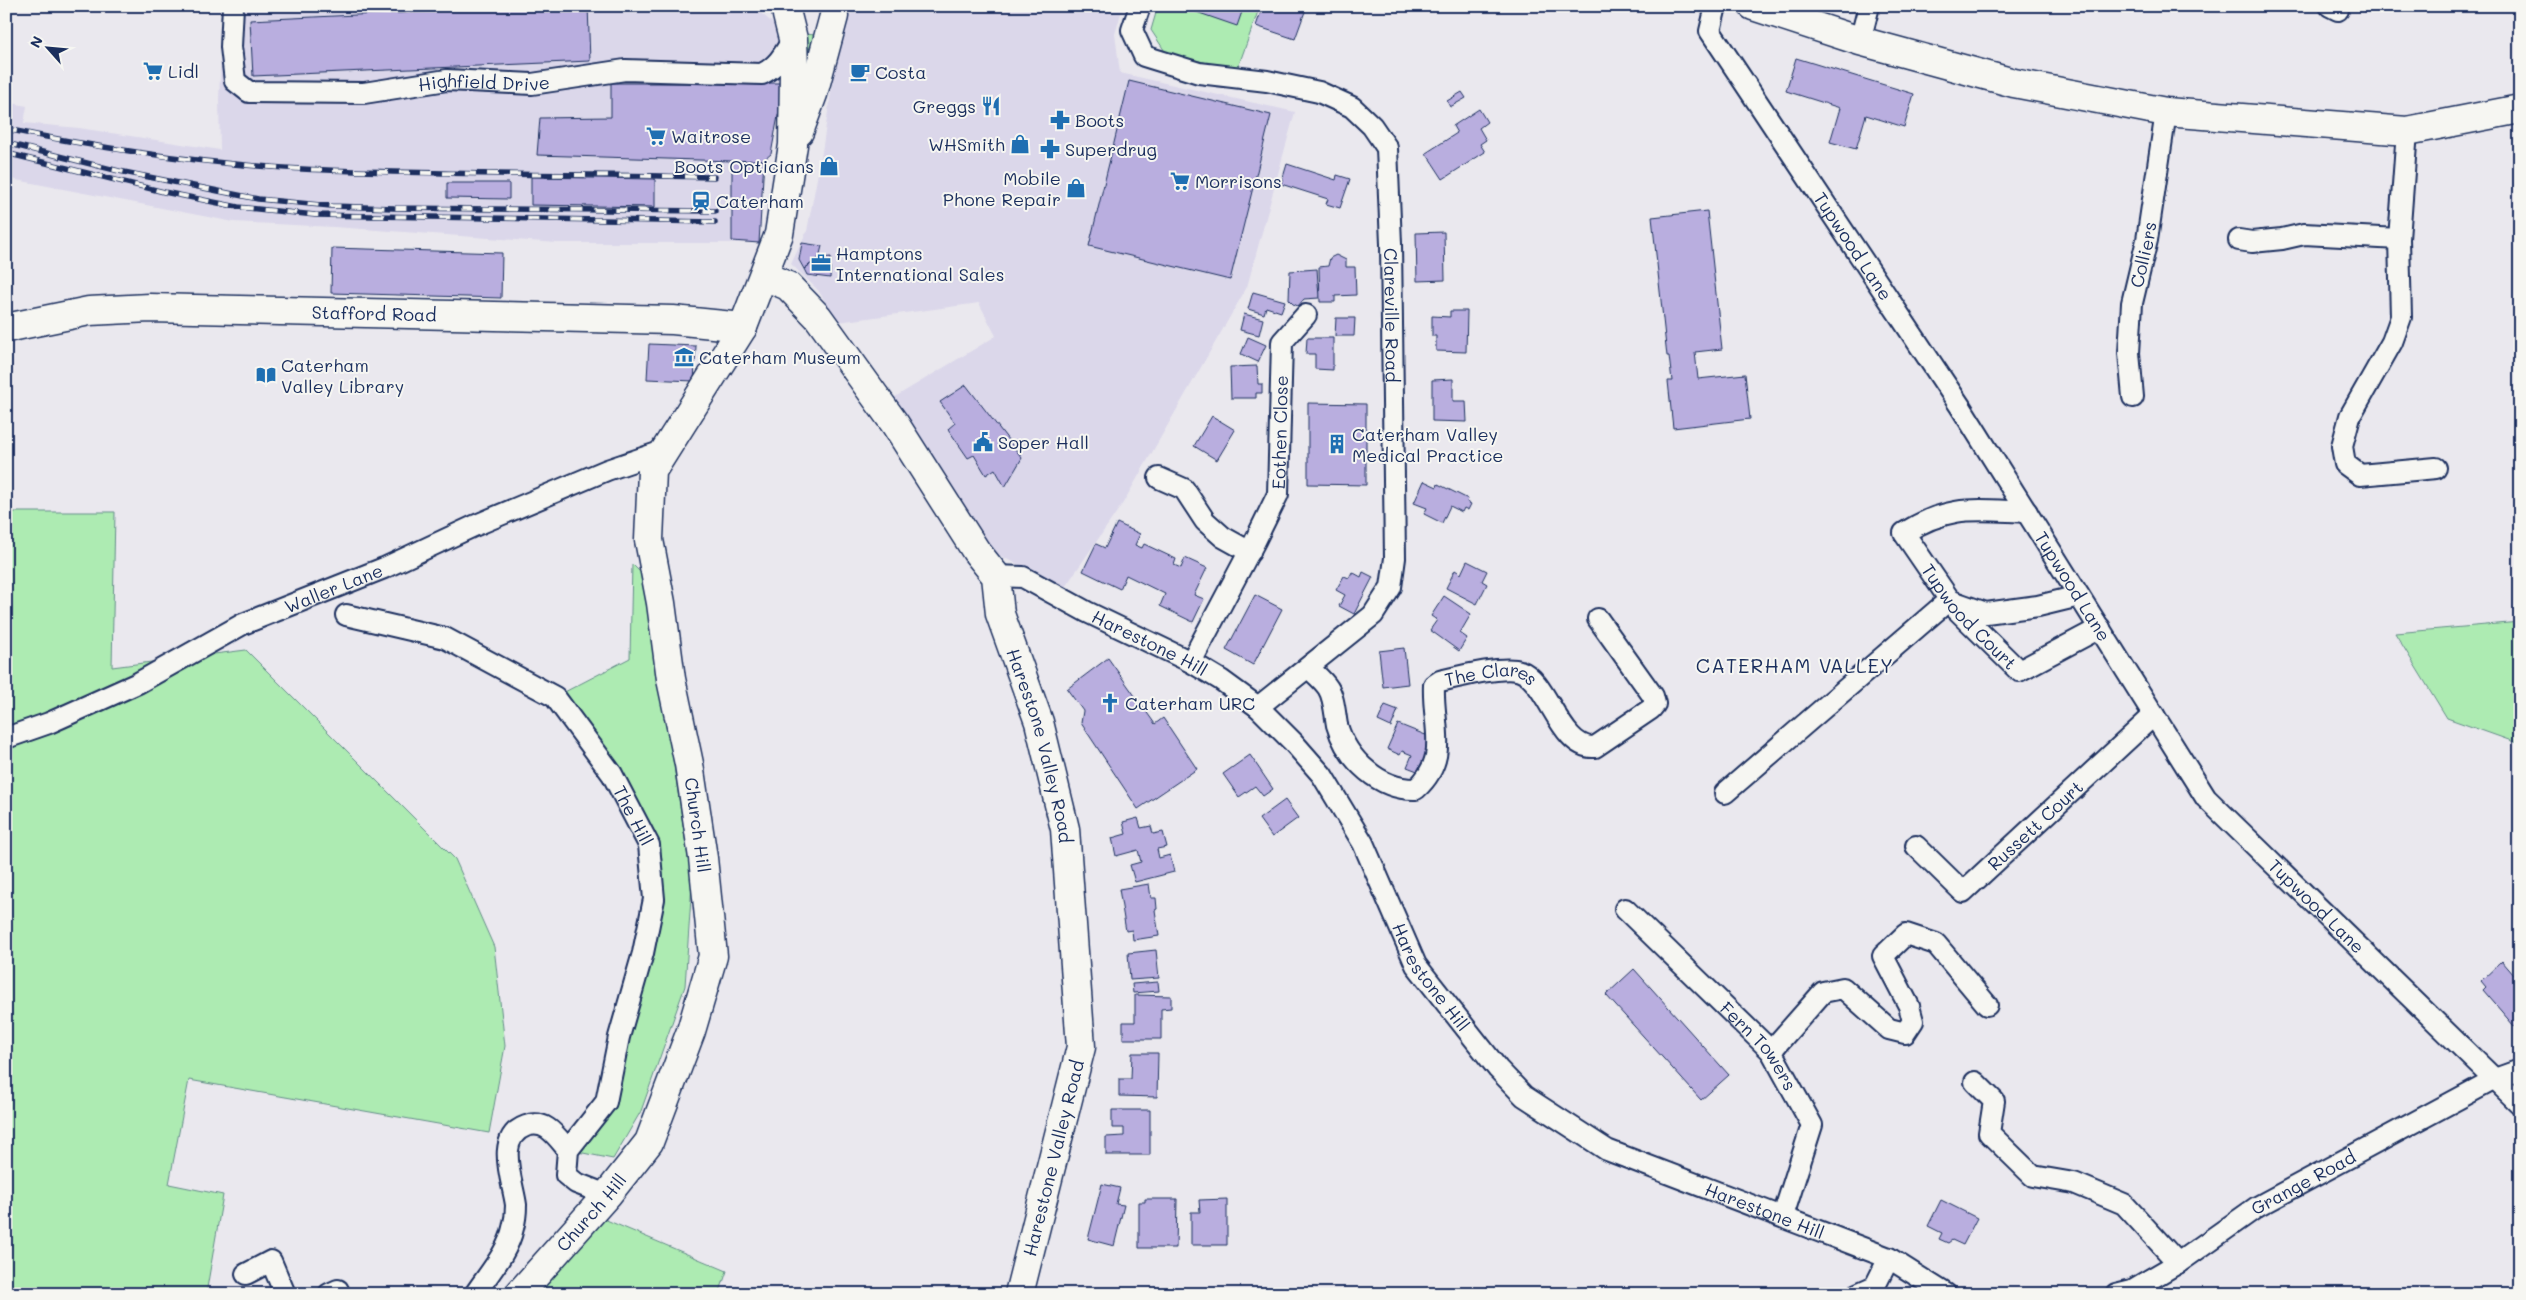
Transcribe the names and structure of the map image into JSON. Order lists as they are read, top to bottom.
{
  "streets": {
    "main road": ["Stafford Road", "Harestone Valley Road", "Church Hill"],
    "street": [
      "Highfield Drive",
      "Tupwood Lane",
      "Colliers",
      "Clareville Road",
      "Eothen Close",
      "Waller Lane",
      "Tupwood Court",
      "Harestone Hill",
      "The Clares",
      "The Hill",
      "Russett Court",
      "Fern Towers",
      "Grange Road"
    ]
  },
  "crossings": [
    ["Tupwood Lane", "Tupwood Court"],
    ["Tupwood Lane", "Russett Court"],
    ["Tupwood Lane", "Grange Road"],
    ["Stafford Road", "Church Hill"],
    ["Clareville Road", "Harestone Hill"],
    ["Clareville Road", "The Clares"],
    ["Eothen Close", "Harestone Hill"],
    ["Waller Lane", "Church Hill"],
    ["Harestone Hill", "Harestone Valley Road"],
    ["Harestone Hill", "Fern Towers"]
  ],
  "districts": ["CATERHAM VALLEY"],
  "places": {
    "supermarket": ["Lidl", "Waitrose", "Morrisons"],
    "cafe": ["Costa"],
    "restaurant": ["Greggs"],
    "pharmacy": ["Boots", "Superdrug"],
    "shop": ["WHSmith", "Boots Opticians", "Mobile Phone Repair"],
    "station": ["Caterham"],
    "office": ["Hamptons International Sales"],
    "museum": ["Caterham Museum"],
    "library": ["Caterham Valley Library"],
    "public building": ["Soper Hall"],
    "building": ["Caterham Valley Medical Practice"],
    "church": ["Caterham URC"]
  },
  "north": "top left"
}
